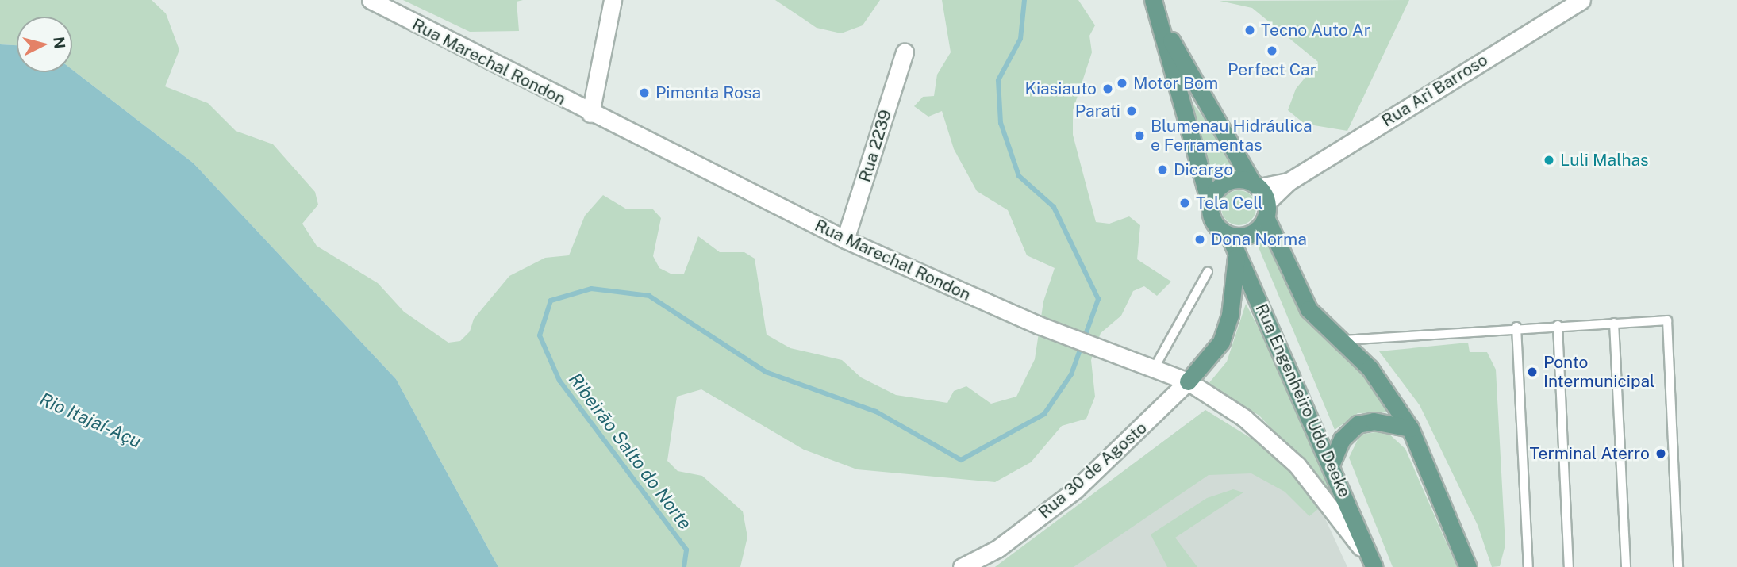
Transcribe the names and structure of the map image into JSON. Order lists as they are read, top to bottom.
{
  "streets": {
    "main road": [
      "Rua Marechal Rondon",
      "Rua Ari Barroso",
      "Rua 2239",
      "Rua Engenheiro Udo Deeke",
      "Rua 30 de Agosto"
    ]
  },
  "crossings": [
    ["Rua Marechal Rondon", "Rua 2239"],
    ["Rua Marechal Rondon", "Rua Engenheiro Udo Deeke"],
    ["Rua Marechal Rondon", "Rua 30 de Agosto"],
    ["Rua Ari Barroso", "Rua Engenheiro Udo Deeke"]
  ],
  "water": ["Rio Itajaí-Açu", "Ribeirão Salto do Norte"],
  "places": [
    "Tecno Auto Ar",
    "Perfect Car",
    "Motor Bom",
    "Kiasiauto",
    "Pimenta Rosa",
    "Parati",
    "Blumenau Hidráulica e Ferramentas",
    "Luli Malhas",
    "Dicargo",
    "Tela Cell",
    "Dona Norma",
    "Ponto Intermunicipal",
    "Terminal Aterro"
  ],
  "north": "right"
}
